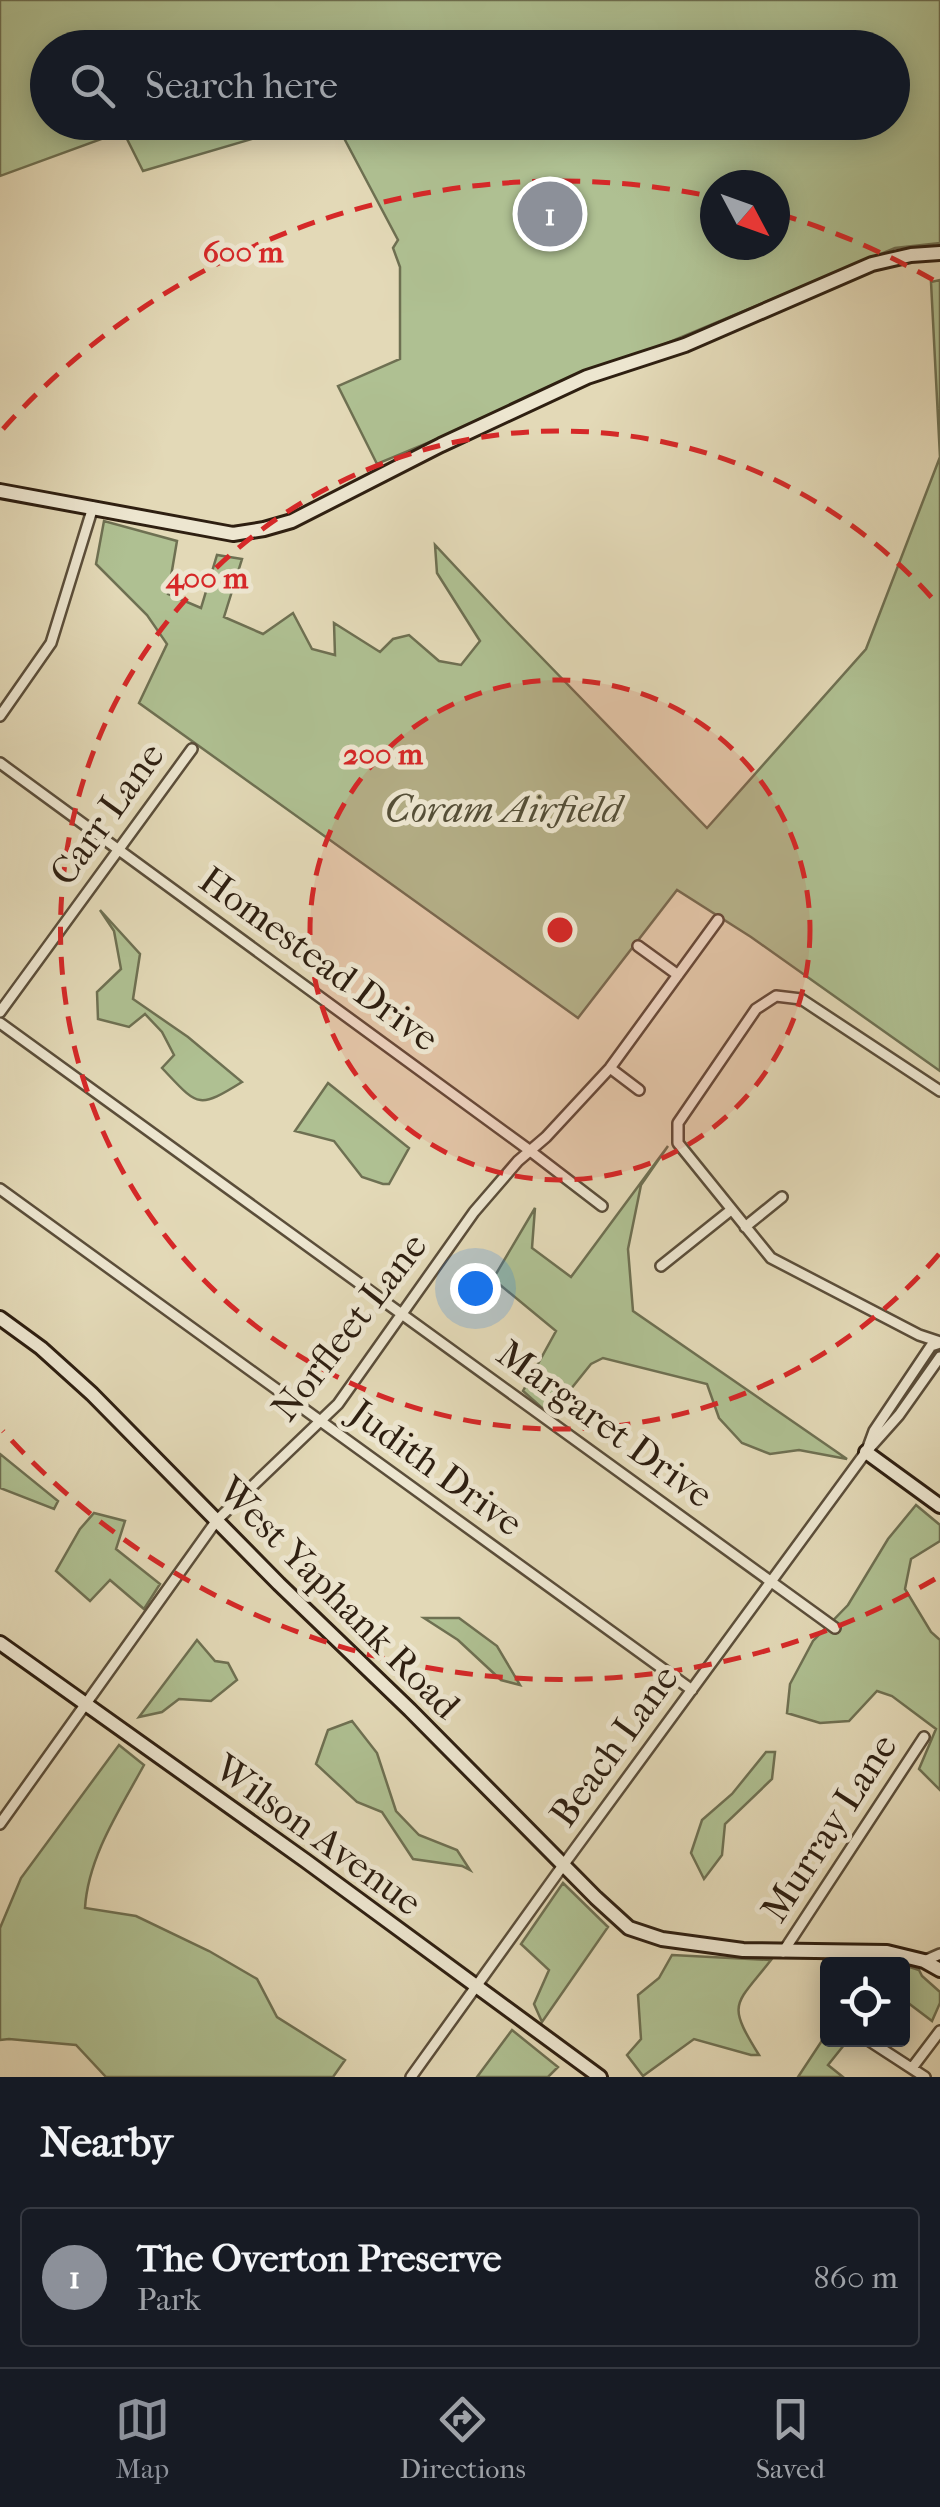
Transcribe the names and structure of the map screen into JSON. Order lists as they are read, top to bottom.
{
  "streets": {
    "street": [
      "Carr Lane",
      "Homestead Drive",
      "Norfleet Lane",
      "Margaret Drive",
      "Judith Drive",
      "West Yaphank Road",
      "Beach Lane",
      "Murray Lane",
      "Wilson Avenue"
    ]
  },
  "crossings": [
    ["Carr Lane", "Homestead Drive"],
    ["Homestead Drive", "Norfleet Lane"],
    ["Norfleet Lane", "Margaret Drive"],
    ["Norfleet Lane", "Judith Drive"],
    ["Norfleet Lane", "West Yaphank Road"],
    ["Norfleet Lane", "Wilson Avenue"],
    ["Margaret Drive", "Beach Lane"],
    ["Judith Drive", "Beach Lane"],
    ["West Yaphank Road", "Beach Lane"],
    ["West Yaphank Road", "Murray Lane"],
    ["Beach Lane", "Wilson Avenue"]
  ],
  "parks": ["Coram Airfield"],
  "north": "bottom right",
  "page": {
    "search": "Search here",
    "pins": "1",
    "heading": "Nearby",
    "list": [
      {
        "mark": "1",
        "name": "The Overton Preserve",
        "note": "Park",
        "value": "860 m"
      }
    ],
    "nav": ["Map", "Directions", "Saved"]
  },
  "rings": ["600 m", "400 m", "200 m"]
}
